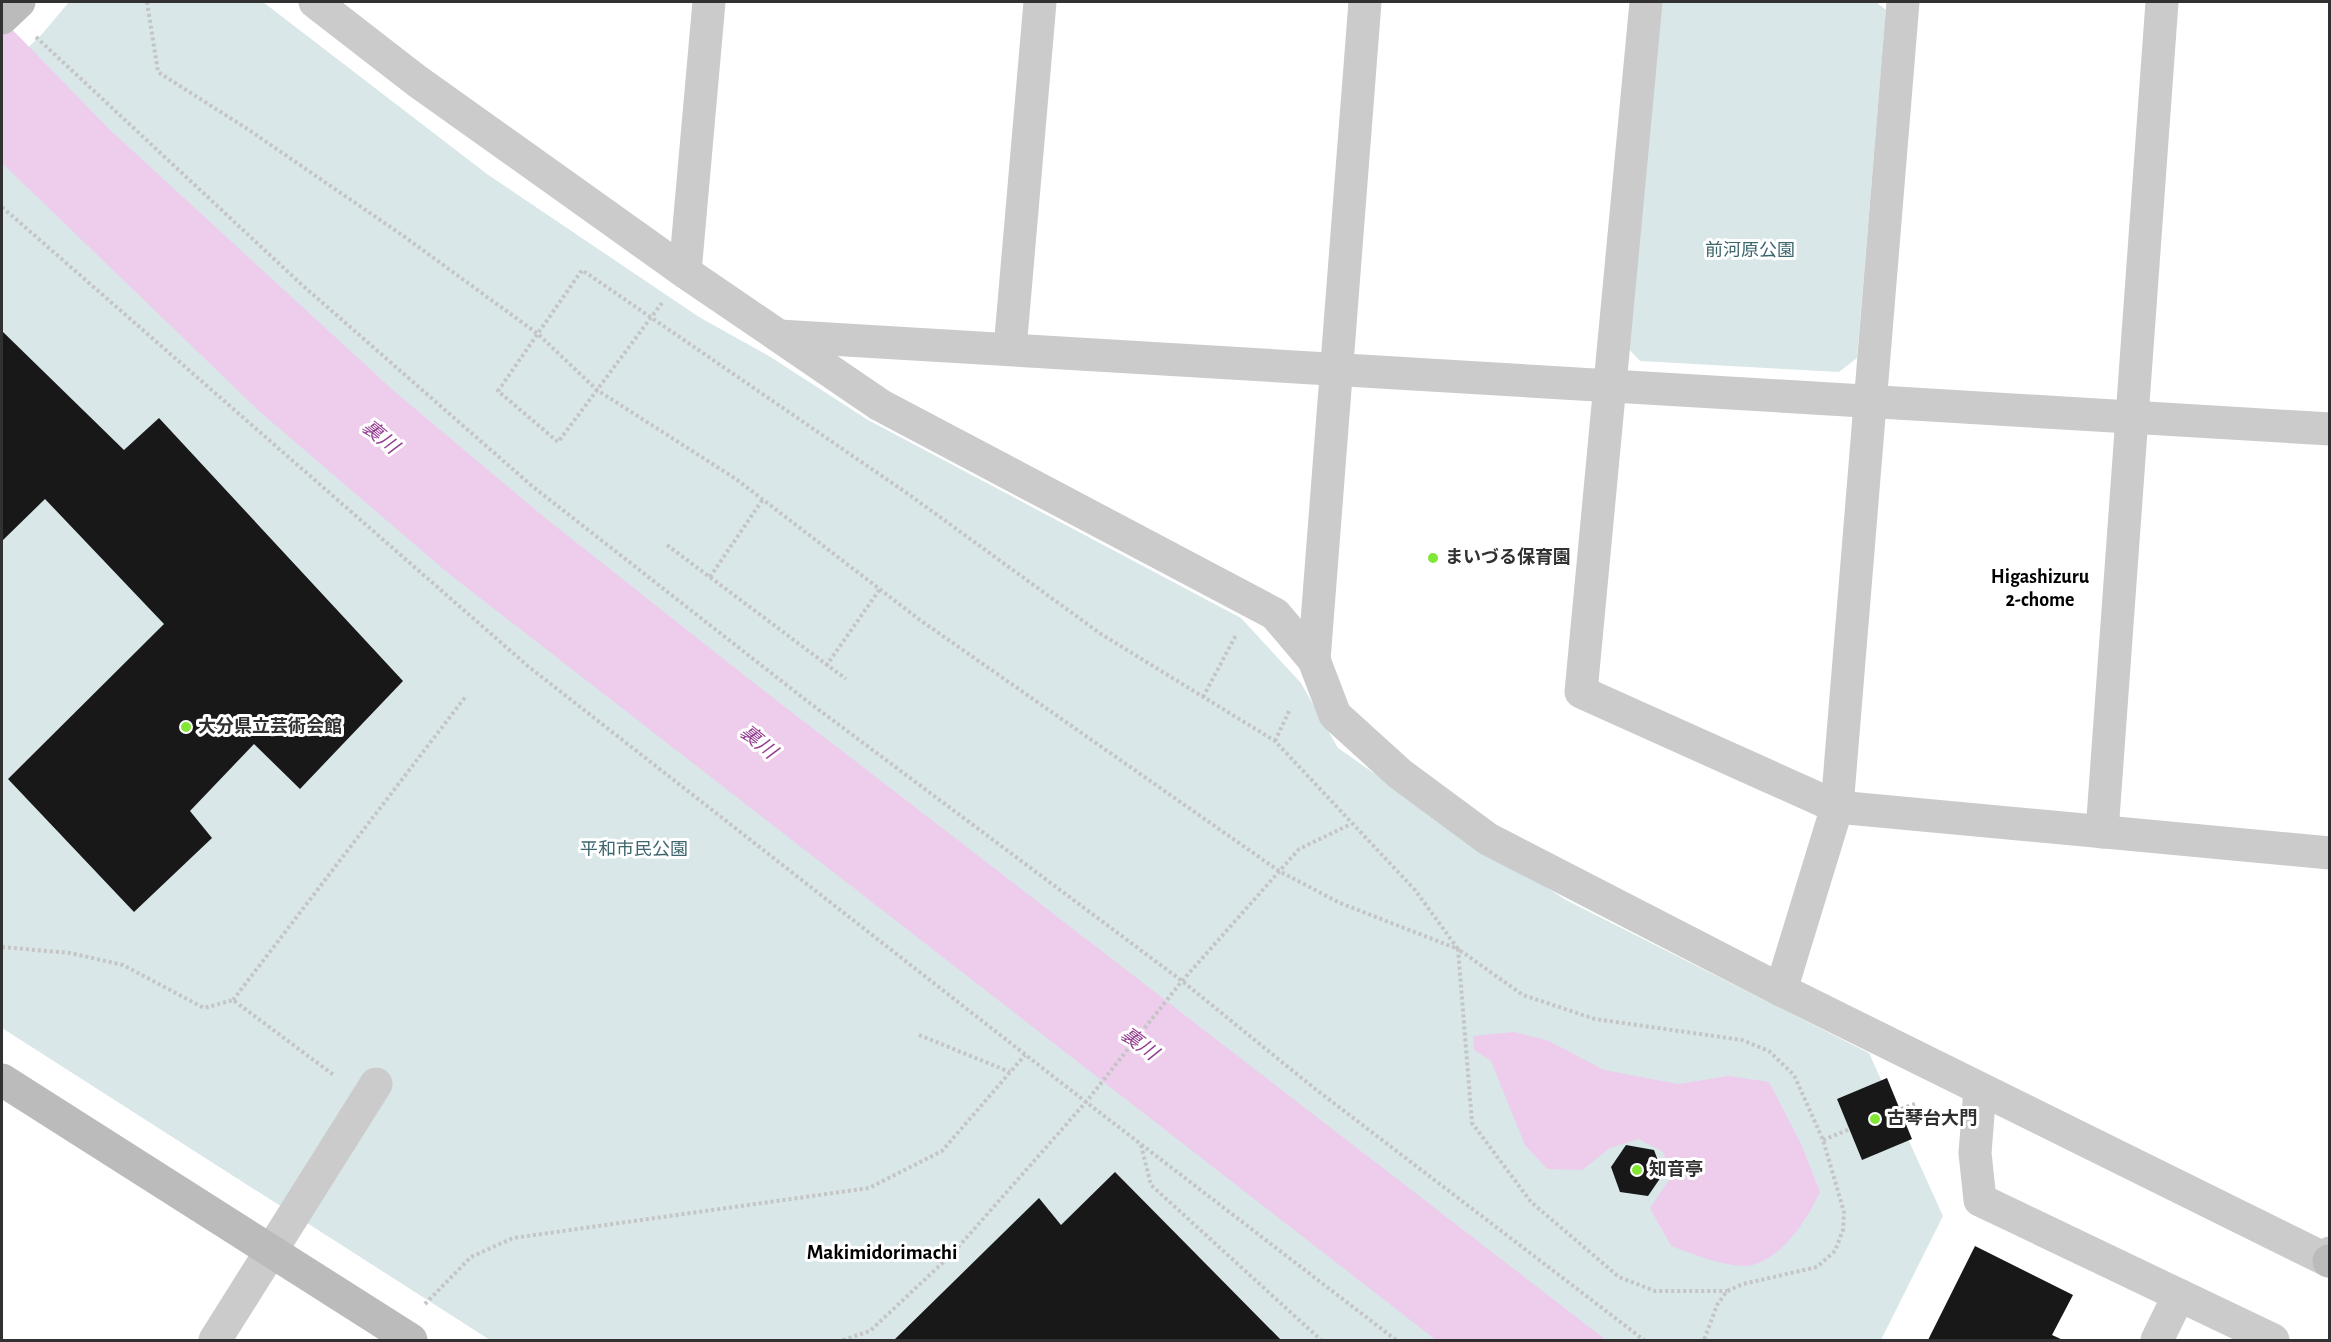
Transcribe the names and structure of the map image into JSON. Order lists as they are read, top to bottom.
{
  "districts": ["Higashizuru 2-chome", "Makimidorimachi"],
  "water": ["裏川"],
  "parks": ["前河原公園", "平和市民公園"],
  "places": [
    "まいづる保育園",
    "大分県立芸術会館",
    "古琴台大門",
    "知音亭"
  ]
}
